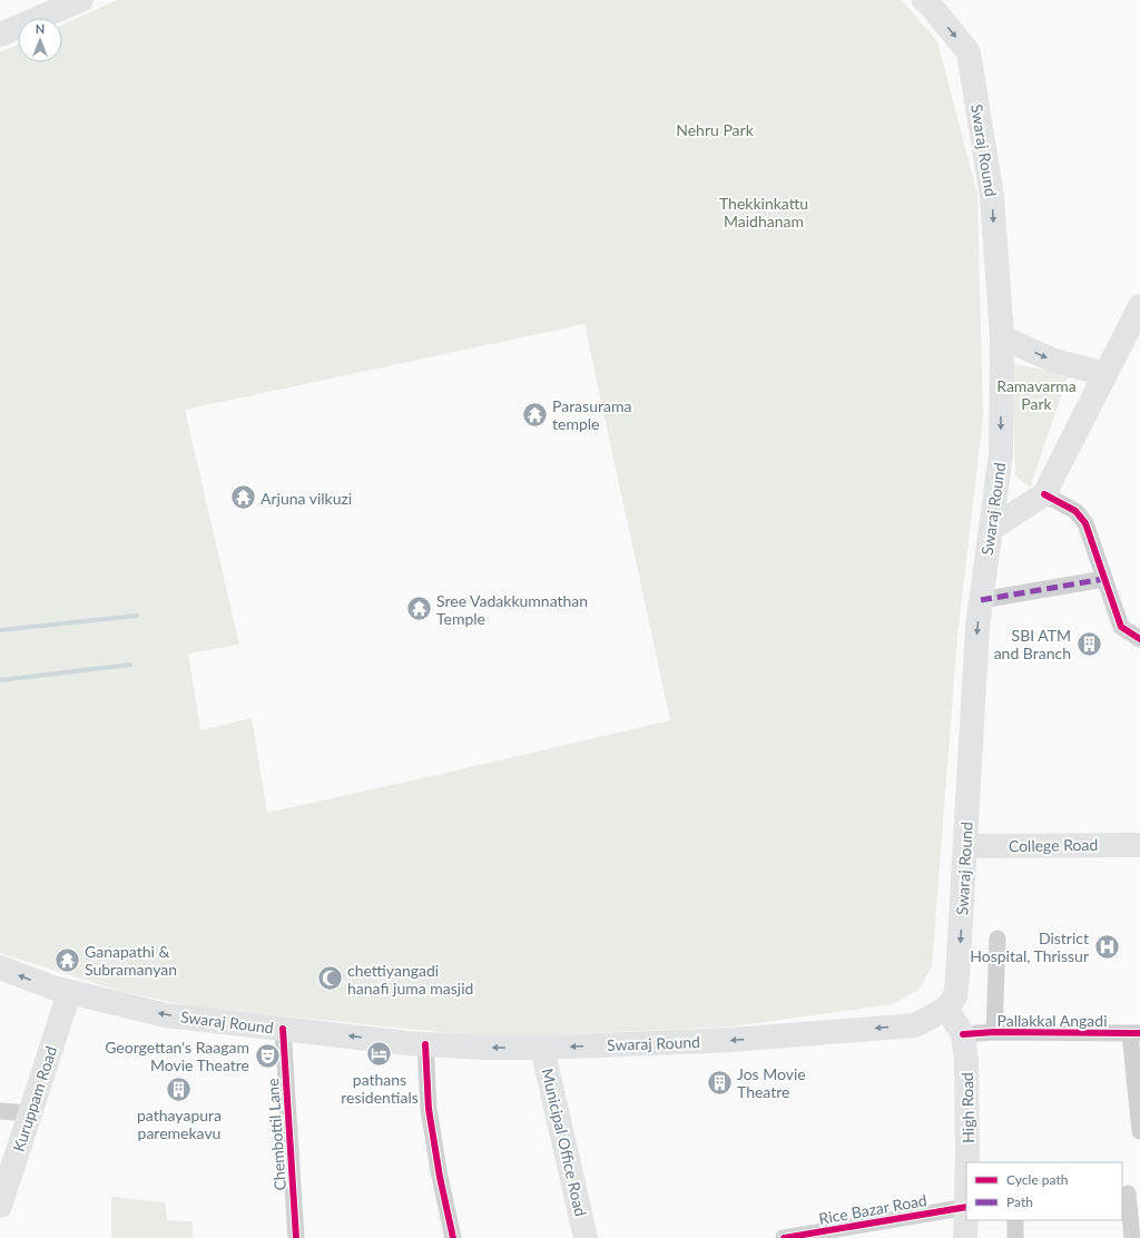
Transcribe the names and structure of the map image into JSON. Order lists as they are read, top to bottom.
{
  "streets": {
    "main road": [
      "Swaraj Round",
      "College Road",
      "Kuruppam Road",
      "High Road",
      "Municipal Office Road"
    ],
    "street": ["Pallakkal Angadi", "Chembottil Lane", "Rice Bazar Road"]
  },
  "crossings": [
    ["Swaraj Round", "College Road"],
    ["Swaraj Round", "Kuruppam Road"],
    ["Swaraj Round", "High Road"],
    ["Swaraj Round", "Chembottil Lane"],
    ["Swaraj Round", "Municipal Office Road"],
    ["Pallakkal Angadi", "High Road"]
  ],
  "parks": ["Nehru Park", "Thekkinkattu Maidhanam", "Ramavarma Park"],
  "places": {
    "temple": [
      "Parasurama temple",
      "Arjuna vilkuzi",
      "Sree Vadakkumnathan Temple",
      "Ganapathi & Subramanyan"
    ],
    "building": ["SBI ATM and Branch", "Jos Movie Theatre", "pathayapura paremekavu"],
    "hospital": ["District Hospital, Thrissur"],
    "mosque": ["chettiyangadi hanafi juma masjid"],
    "hotel": ["pathans residentials"],
    "theatre": ["Georgettan's Raagam Movie Theatre"]
  },
  "legend": ["Cycle path", "Path"],
  "north": "top"
}
